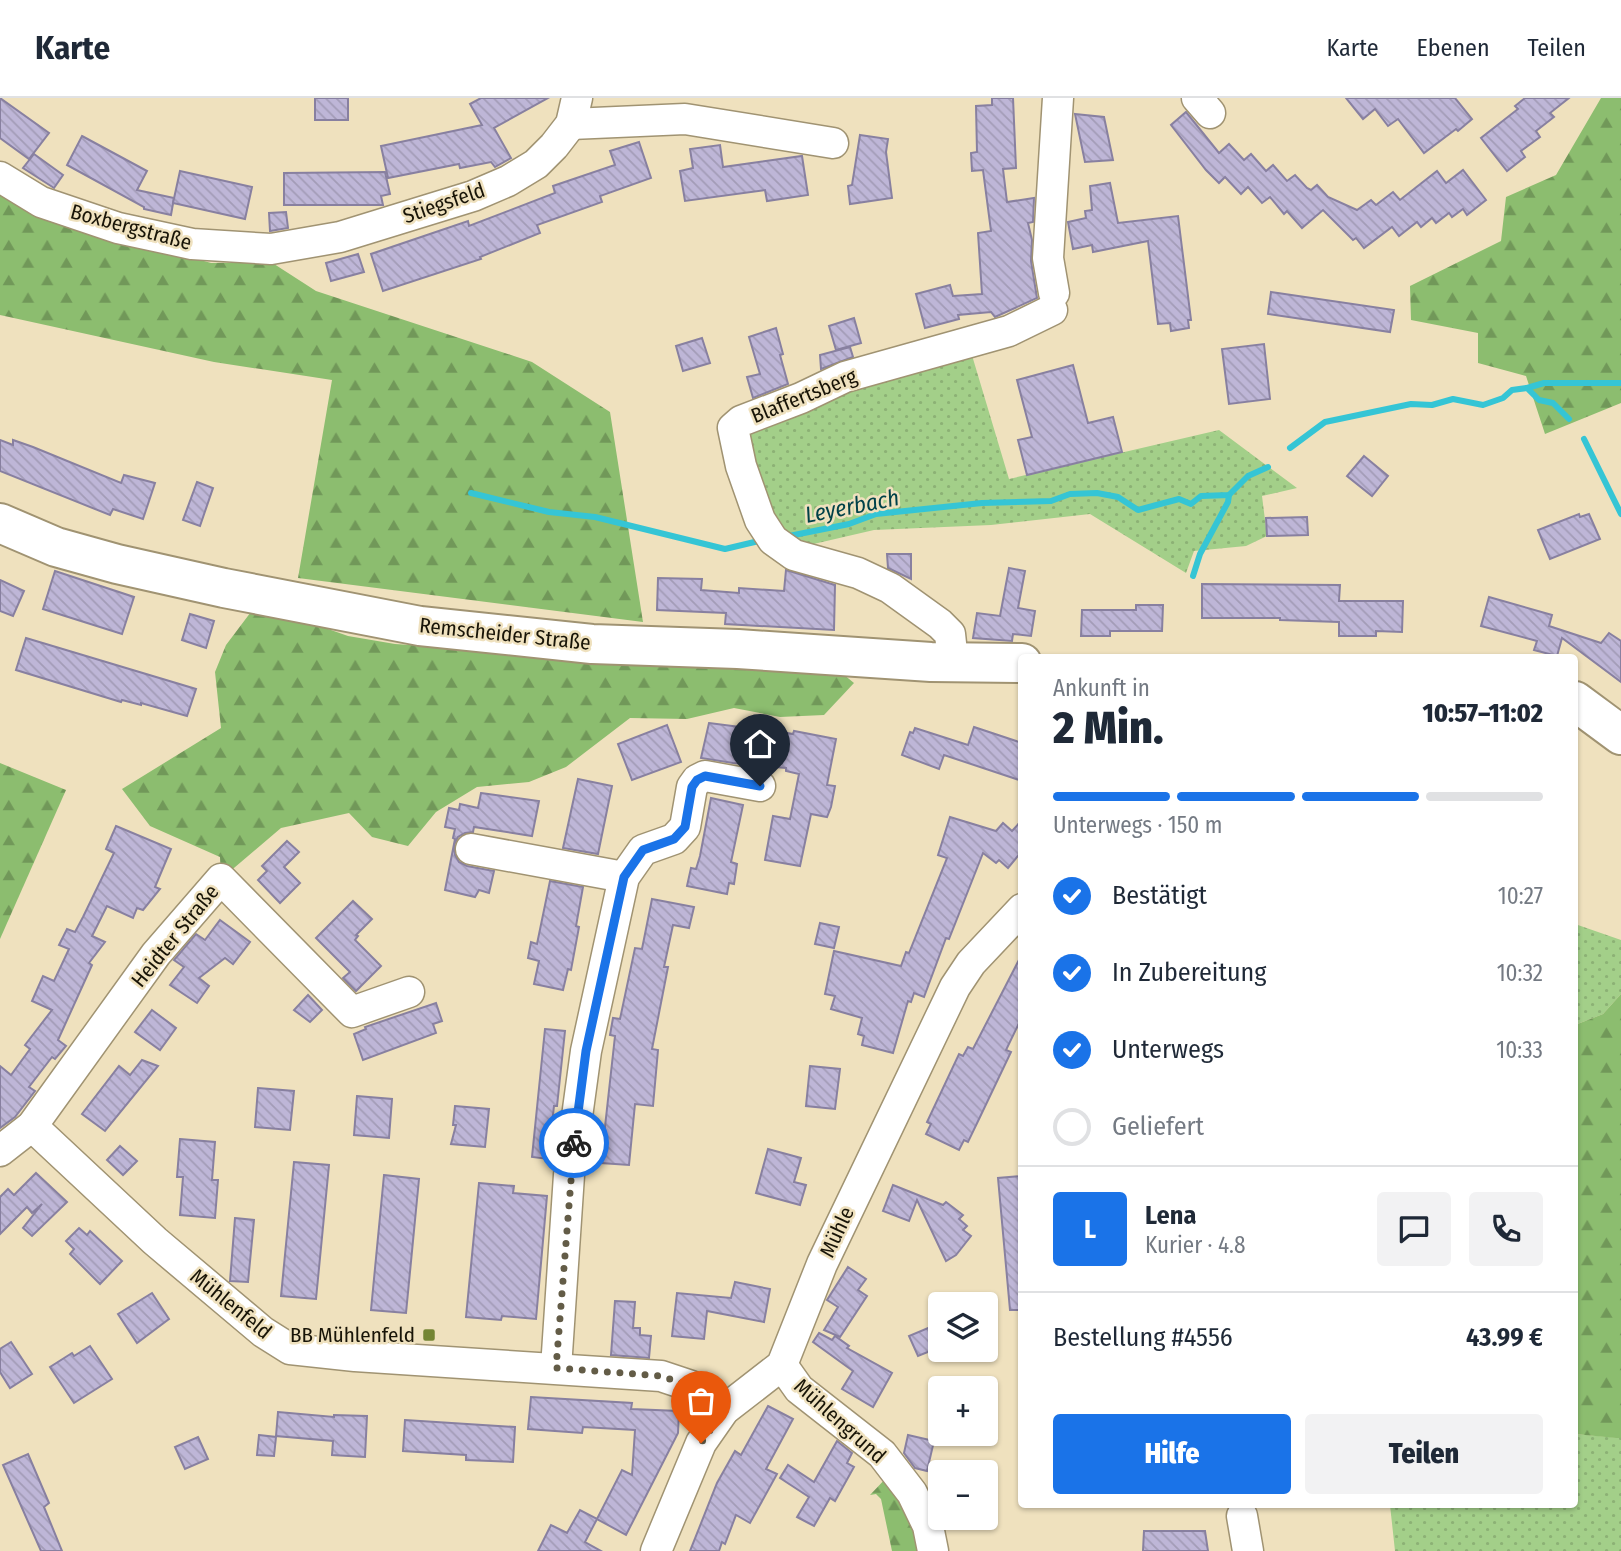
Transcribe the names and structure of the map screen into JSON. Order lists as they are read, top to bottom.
{
  "streets": {
    "main road": ["Remscheider Straße"],
    "street": [
      "Stiegsfeld",
      "Boxbergstraße",
      "Blaffertsberg",
      "Heidter Straße",
      "Mühle",
      "Mühlenfeld",
      "Mühlengrund"
    ]
  },
  "crossings": [
    ["Stiegsfeld", "Boxbergstraße"],
    ["Blaffertsberg", "Remscheider Straße"],
    ["Heidter Straße", "Mühlenfeld"],
    ["Mühle", "Mühlengrund"]
  ],
  "water": ["Leyerbach"],
  "places": {
    "transit": ["BB Mühlenfeld"]
  },
  "page": {
    "header": "Karte",
    "nav": ["Karte", "Ebenen", "Teilen"],
    "heading": ["2 Min.", "Ankunft in", "10:57–11:02"],
    "panel": [
      "Lena",
      "Kurier · 4.8",
      "Bestellung #4556",
      "43.99 €"
    ],
    "bar": "Unterwegs · 150 m",
    "list": [
      ["Bestätigt", "10:27"],
      ["In Zubereitung", "10:32"],
      ["Unterwegs", "10:33"],
      "Geliefert"
    ],
    "round": "L",
    "map_buttons": ["+", "−"],
    "buttons": ["Hilfe", "Teilen"]
  }
}
